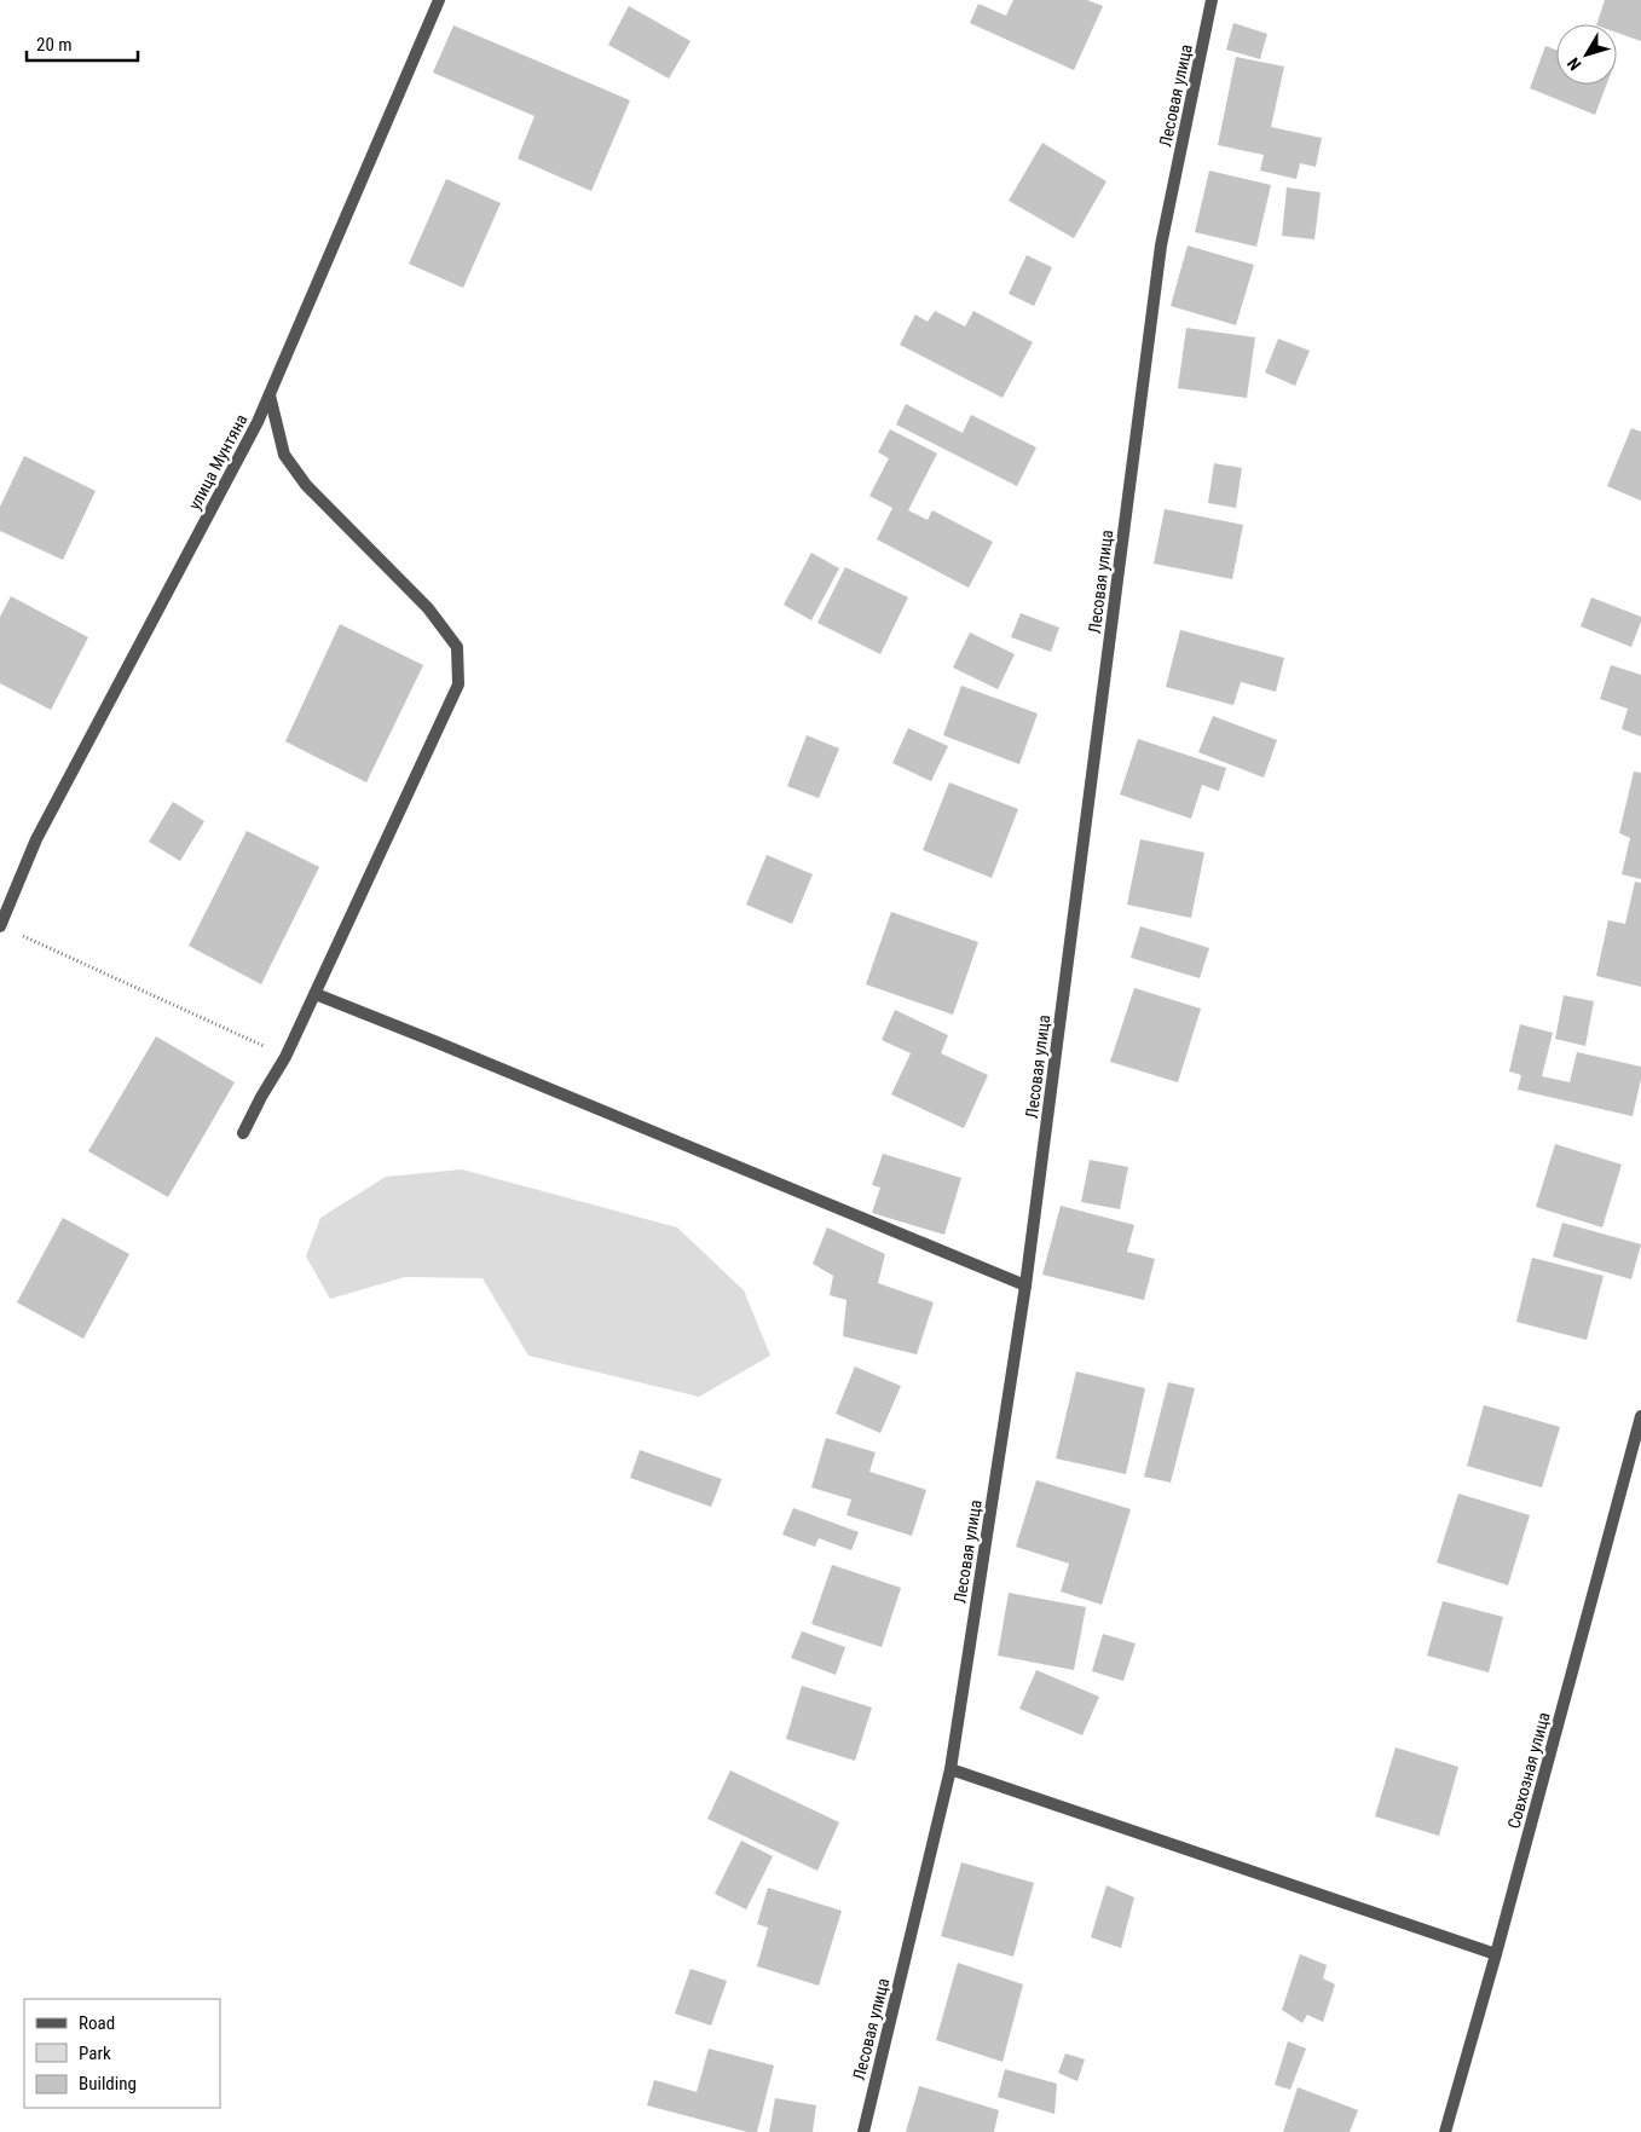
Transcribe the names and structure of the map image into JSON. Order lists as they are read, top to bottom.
{
  "streets": {
    "street": ["Лесовая улица", "улица Мунтяна", "Совхозная улица"]
  },
  "legend": ["Road", "Park", "Building"],
  "scale_bar": "20 m",
  "north": "bottom left"
}
